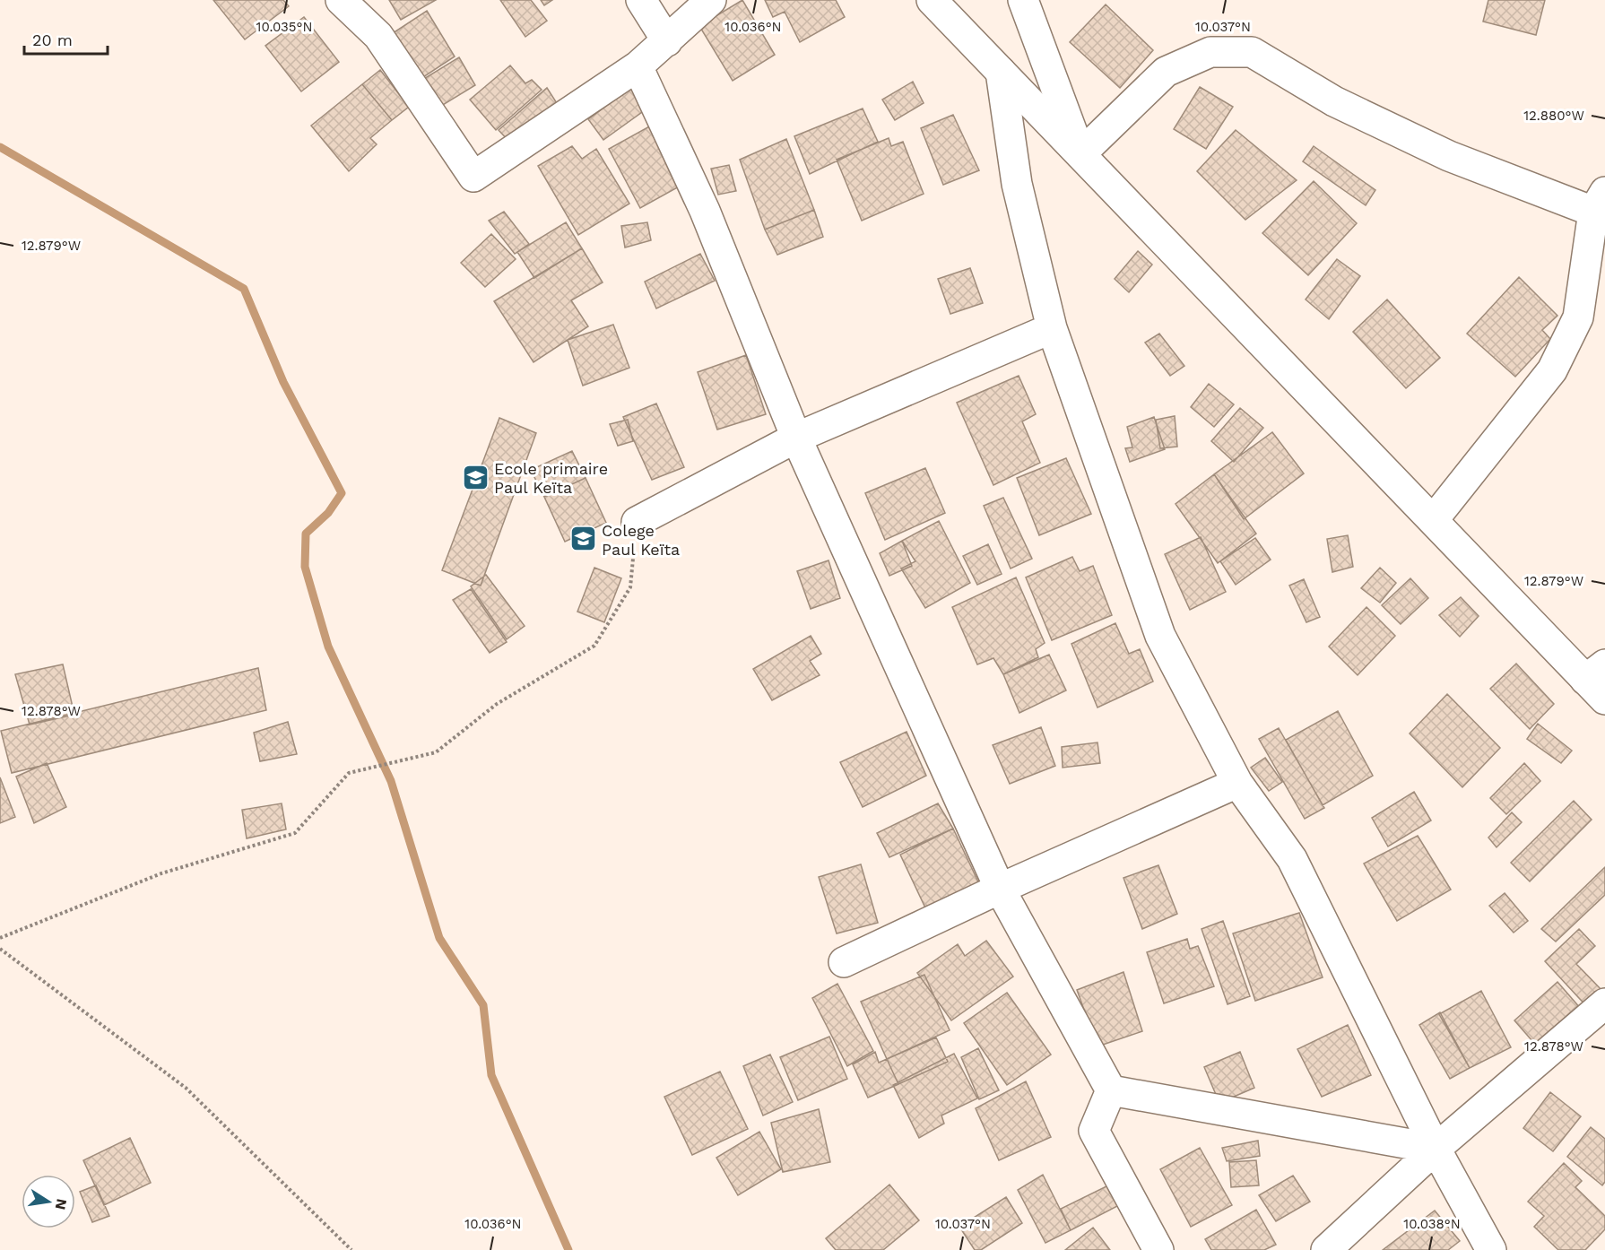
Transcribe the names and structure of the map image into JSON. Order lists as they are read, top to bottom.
{
  "places": {
    "school or university": ["Ecole primaire Paul Keïta", "Colege Paul Keïta"]
  },
  "scale_bar": "20 m",
  "north": "right",
  "coordinates": [
    "10.035°N",
    "10.036°N",
    "10.037°N",
    "12.880°W",
    "12.879°W",
    "12.878°W",
    "10.038°N"
  ]
}
